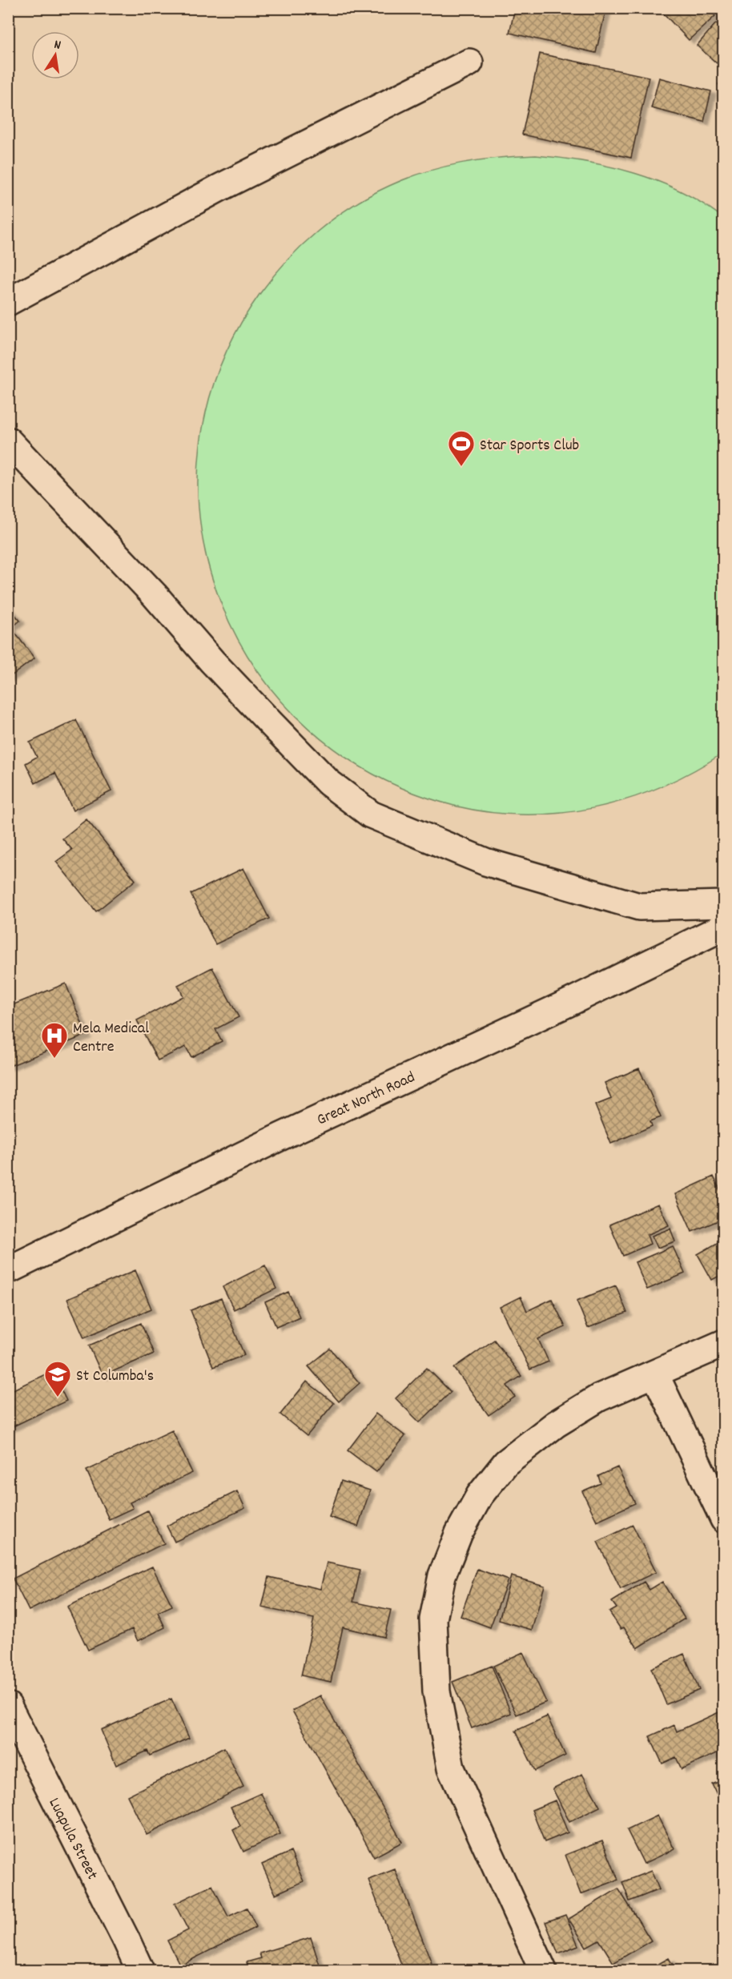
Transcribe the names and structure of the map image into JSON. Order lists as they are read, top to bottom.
{
  "streets": {
    "main road": ["Great North Road", "Luapula Street"]
  },
  "places": {
    "sports": ["Star Sports Club"],
    "hospital": ["Mela Medical Centre"],
    "school or university": ["St Columba's"]
  },
  "north": "top"
}
